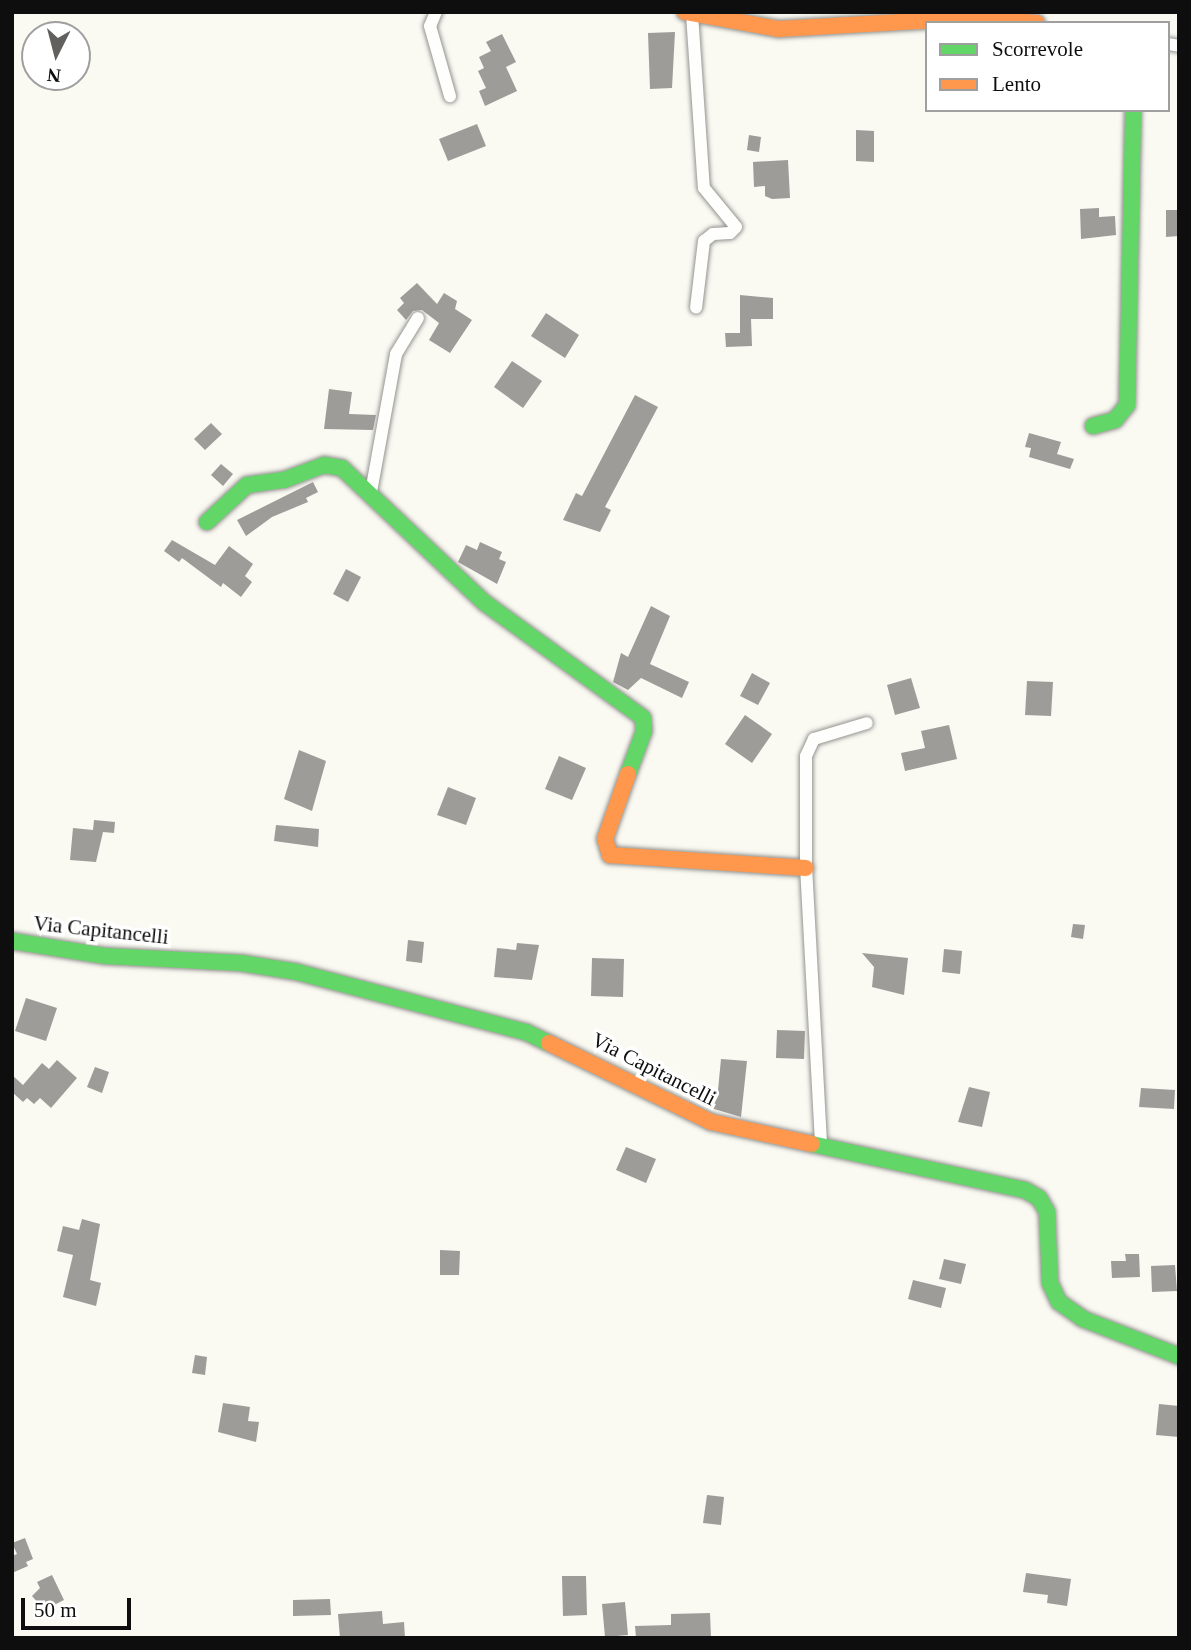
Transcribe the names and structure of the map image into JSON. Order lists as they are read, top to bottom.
{
  "streets": {
    "street": ["Via Capitancelli"]
  },
  "legend": ["Scorrevole", "Lento"],
  "scale_bar": "50 m",
  "north": "bottom"
}
